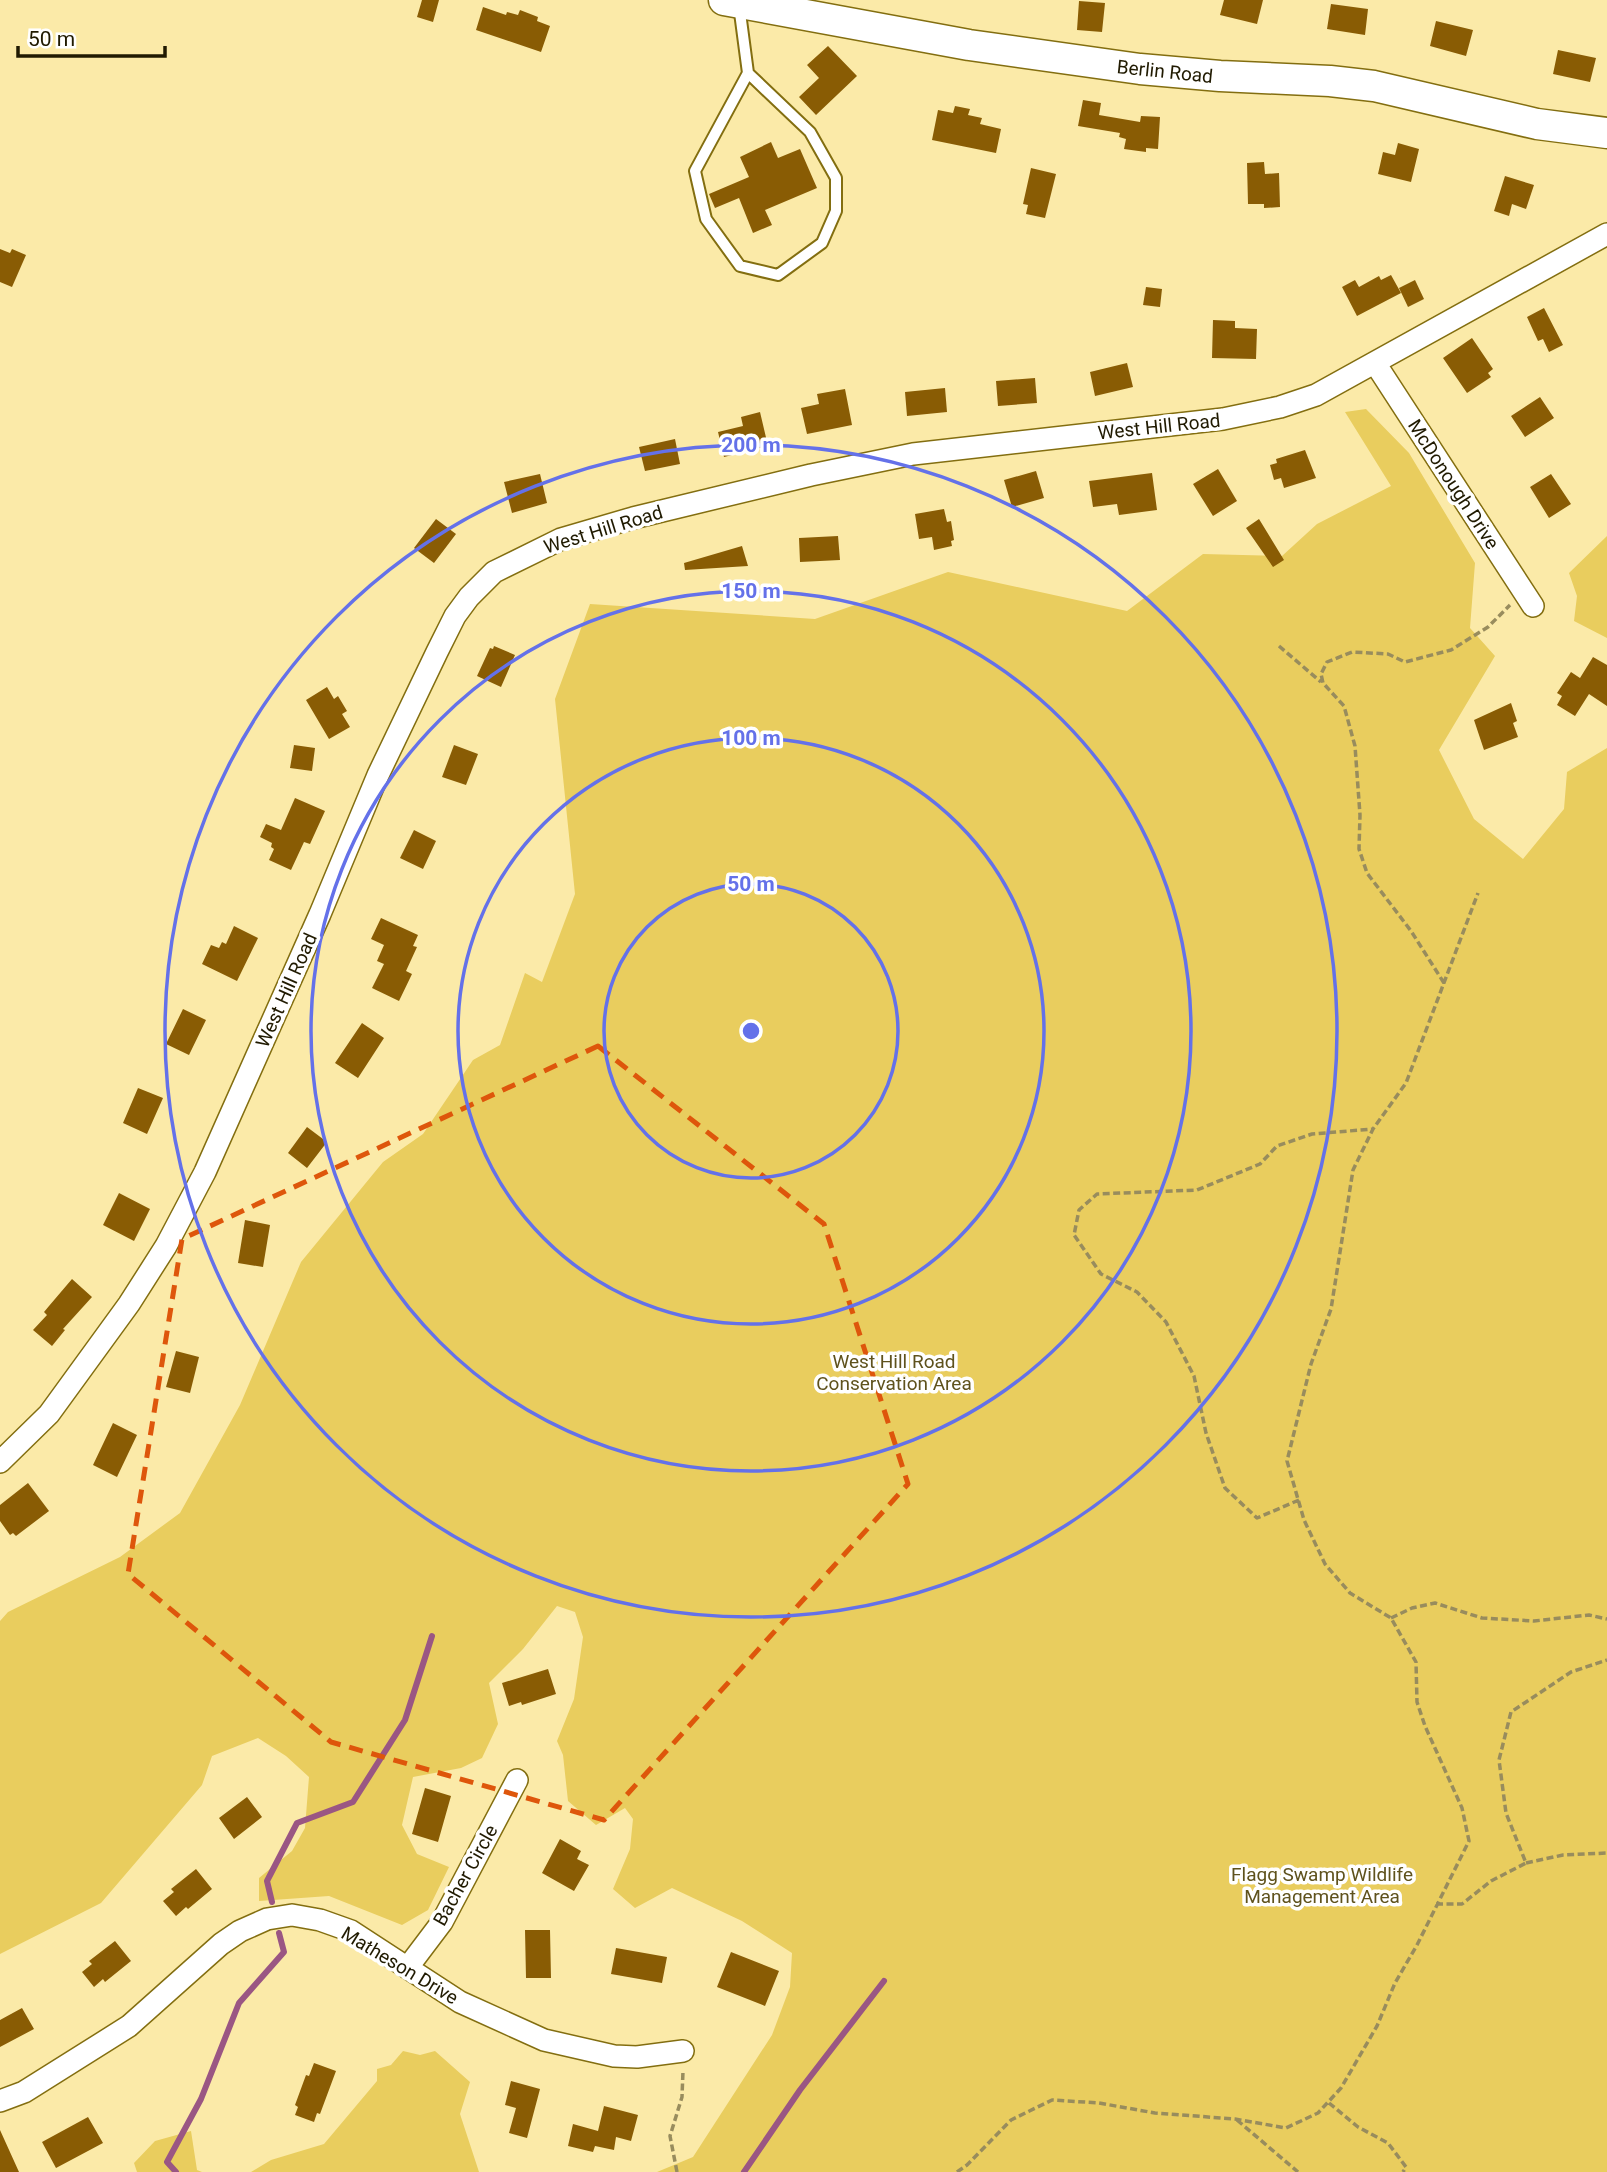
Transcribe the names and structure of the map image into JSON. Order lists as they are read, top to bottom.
{
  "streets": {
    "street": [
      "Berlin Road",
      "West Hill Road",
      "McDonough Drive",
      "Bacher Circle",
      "Matheson Drive"
    ]
  },
  "crossings": [
    ["West Hill Road", "McDonough Drive"],
    ["Bacher Circle", "Matheson Drive"]
  ],
  "parks": ["West Hill Road Conservation Area", "Flagg Swamp Wildlife Management Area"],
  "scale_bar": "50 m",
  "rings": [
    "200 m",
    "150 m",
    "100 m",
    "50 m"
  ]
}
